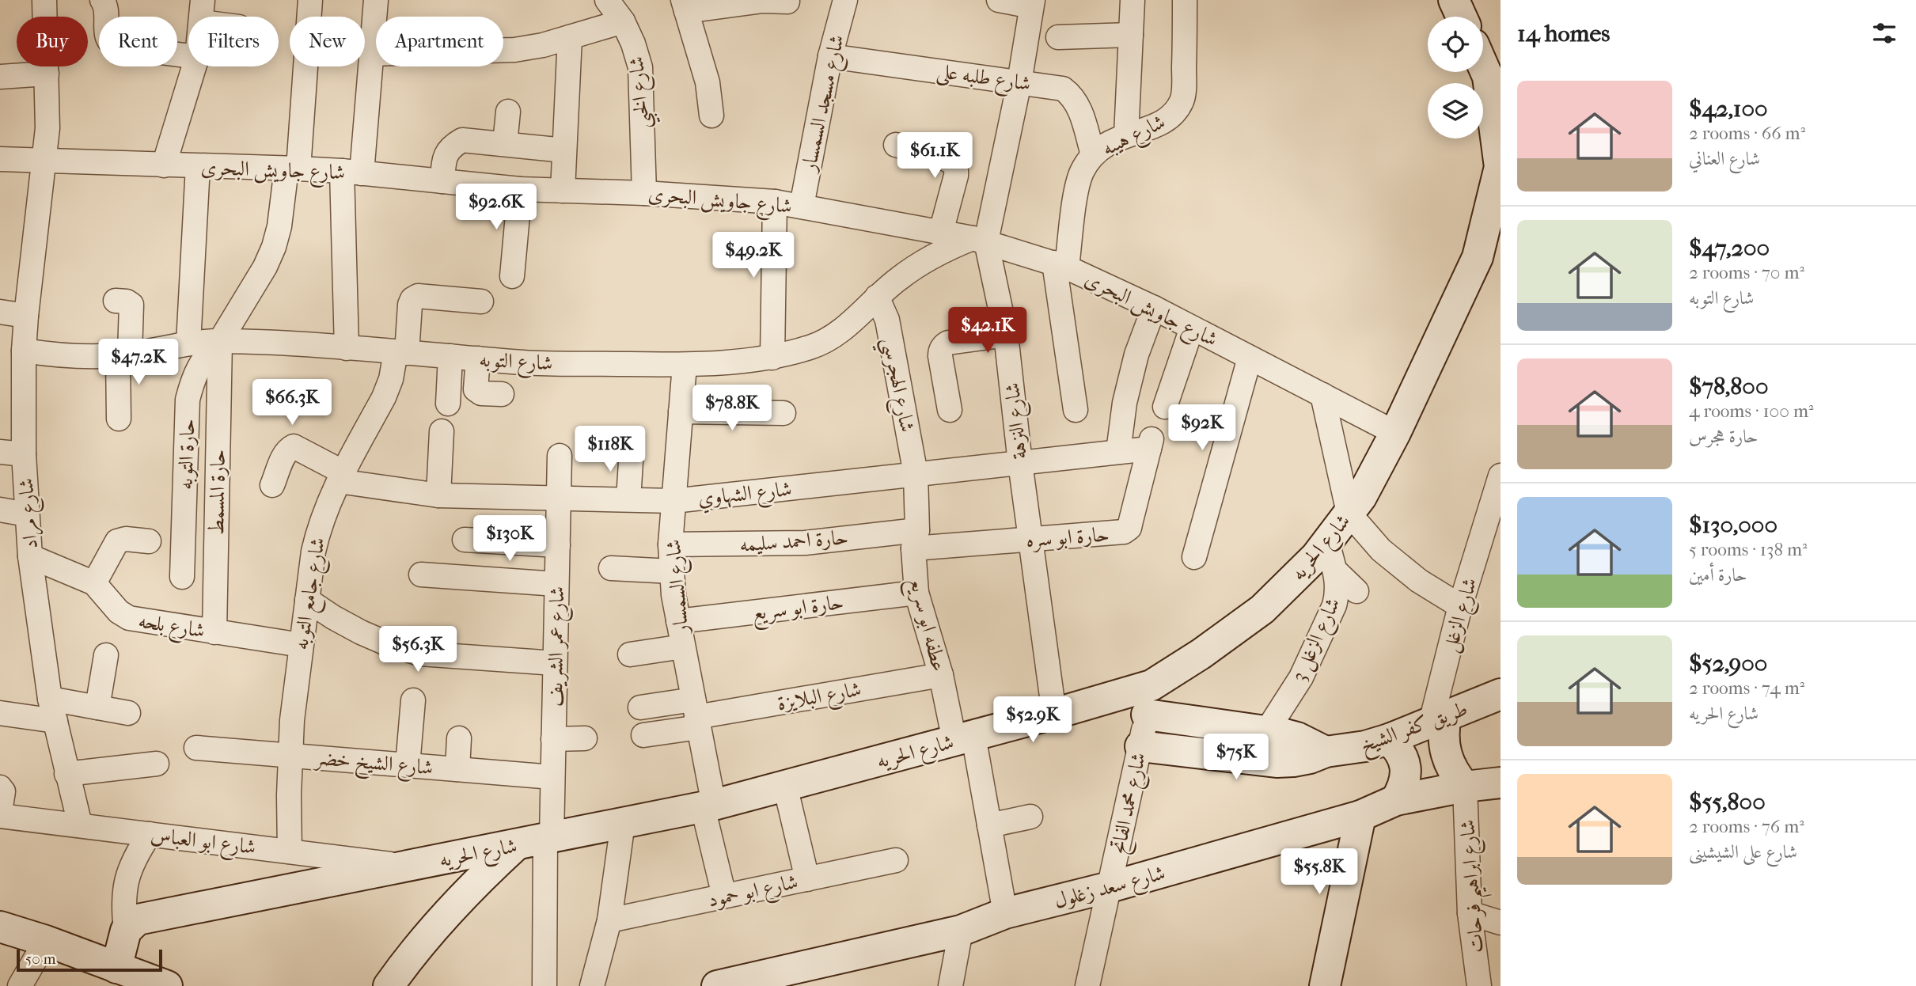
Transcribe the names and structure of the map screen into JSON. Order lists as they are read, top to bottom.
{
  "streets": {
    "street": [
      "شارع طلبه على",
      "شارع الخبي",
      "شارع مسجد السمسار",
      "شارع هيبه",
      "شارع جاويش البحرى",
      "شارع التوبه",
      "شارع الهجرسي",
      "شارع النزهة",
      "حارة التوبه",
      "حارة المسمط",
      "شارع الشهاوي",
      "شارع مراد",
      "حارة ابو سره",
      "حارة احمد سليمه",
      "شارع الحريه",
      "شارع السمسار",
      "شارع جامع التوبه",
      "حارة ابو سريع",
      "شارع الزغل",
      "عطفه ابو سريع",
      "شارع بلحه",
      "شارع الزغل 3",
      "شارع عمر الشريف",
      "شارع البلايزة",
      "طريق كفر الشيخ",
      "شارع الشيخ خضر",
      "شارع محمد الفاتح",
      "شارع ابو العباس",
      "شارع سعد زغلول",
      "شارع ابراهيم فرحات",
      "شارع ابو حمود"
    ]
  },
  "crossings": [
    ["شارع طلبه على", "شارع مسجد السمسار"],
    ["شارع طلبه على", "شارع هيبه"],
    ["شارع طلبه على", "شارع النزهة"],
    ["شارع الخبي", "شارع جاويش البحرى"],
    ["شارع مسجد السمسار", "شارع جاويش البحرى"],
    ["شارع هيبه", "شارع جاويش البحرى"],
    ["شارع جاويش البحرى", "شارع التوبه"],
    ["شارع جاويش البحرى", "شارع النزهة"],
    ["شارع جاويش البحرى", "شارع مراد"],
    ["شارع جاويش البحرى", "شارع الحريه"],
    ["شارع التوبه", "شارع الهجرسي"],
    ["شارع التوبه", "شارع النزهة"],
    ["شارع التوبه", "حارة التوبه"],
    ["شارع التوبه", "حارة المسمط"],
    ["شارع التوبه", "شارع مراد"],
    ["شارع التوبه", "شارع السمسار"],
    ["شارع التوبه", "شارع جامع التوبه"],
    ["شارع الهجرسي", "شارع الشهاوي"],
    ["شارع الهجرسي", "عطفه ابو سريع"],
    ["شارع النزهة", "شارع الشهاوي"],
    ["شارع النزهة", "حارة ابو سره"],
    ["شارع النزهة", "شارع الحريه"],
    ["حارة التوبه", "حارة المسمط"],
    ["حارة المسمط", "شارع بلحه"],
    ["شارع الشهاوي", "حارة ابو سره"],
    ["شارع الشهاوي", "شارع السمسار"],
    ["شارع الشهاوي", "شارع جامع التوبه"],
    ["شارع الشهاوي", "عطفه ابو سريع"],
    ["شارع الشهاوي", "شارع عمر الشريف"],
    ["شارع مراد", "شارع بلحه"],
    ["شارع مراد", "شارع ابو العباس"],
    ["حارة ابو سره", "حارة احمد سليمه"],
    ["حارة ابو سره", "عطفه ابو سريع"],
    ["حارة احمد سليمه", "شارع السمسار"],
    ["حارة احمد سليمه", "عطفه ابو سريع"],
    ["شارع الحريه", "شارع السمسار"],
    ["شارع الحريه", "عطفه ابو سريع"],
    ["شارع الحريه", "شارع الزغل 3"],
    ["شارع الحريه", "شارع عمر الشريف"],
    ["شارع الحريه", "شارع محمد الفاتح"],
    ["شارع الحريه", "شارع ابو العباس"],
    ["شارع السمسار", "حارة ابو سريع"],
    ["شارع السمسار", "شارع البلايزة"],
    ["شارع السمسار", "شارع ابو حمود"],
    ["شارع جامع التوبه", "شارع بلحه"],
    ["شارع جامع التوبه", "شارع الشيخ خضر"],
    ["شارع جامع التوبه", "شارع ابو العباس"],
    ["حارة ابو سريع", "عطفه ابو سريع"],
    ["شارع الزغل", "طريق كفر الشيخ"],
    ["عطفه ابو سريع", "شارع البلايزة"],
    ["عطفه ابو سريع", "شارع سعد زغلول"],
    ["شارع عمر الشريف", "شارع الشيخ خضر"],
    ["طريق كفر الشيخ", "شارع محمد الفاتح"],
    ["شارع محمد الفاتح", "شارع سعد زغلول"],
    ["شارع سعد زغلول", "شارع ابراهيم فرحات"]
  ],
  "scale_bar": "50 m",
  "page": {
    "heading": "14 homes",
    "chip": [
      "Buy",
      "Rent",
      "Filters",
      "New",
      "Apartment"
    ],
    "list": [
      {
        "name": "$42,100",
        "note": "2 rooms · 66 m² · شارع العناني"
      },
      {
        "name": "$47,200",
        "note": "2 rooms · 70 m² · شارع التوبه"
      },
      {
        "name": "$78,800",
        "note": "4 rooms · 100 m² · حارة هجرس"
      },
      {
        "name": "$130,000",
        "note": "5 rooms · 138 m² · حارة أمين"
      },
      {
        "name": "$52,900",
        "note": "2 rooms · 74 m² · شارع الحريه"
      },
      {
        "name": "$55,800",
        "note": "2 rooms · 76 m² · شارع على الشيشينى"
      }
    ],
    "price": [
      "$61.1K",
      "$92.6K",
      "$49.2K",
      "$42.1K",
      "$47.2K",
      "$66.3K",
      "$78.8K",
      "$92K",
      "$118K",
      "$130K",
      "$56.3K",
      "$52.9K",
      "$75K",
      "$55.8K"
    ],
    "scale": "50 m"
  }
}
